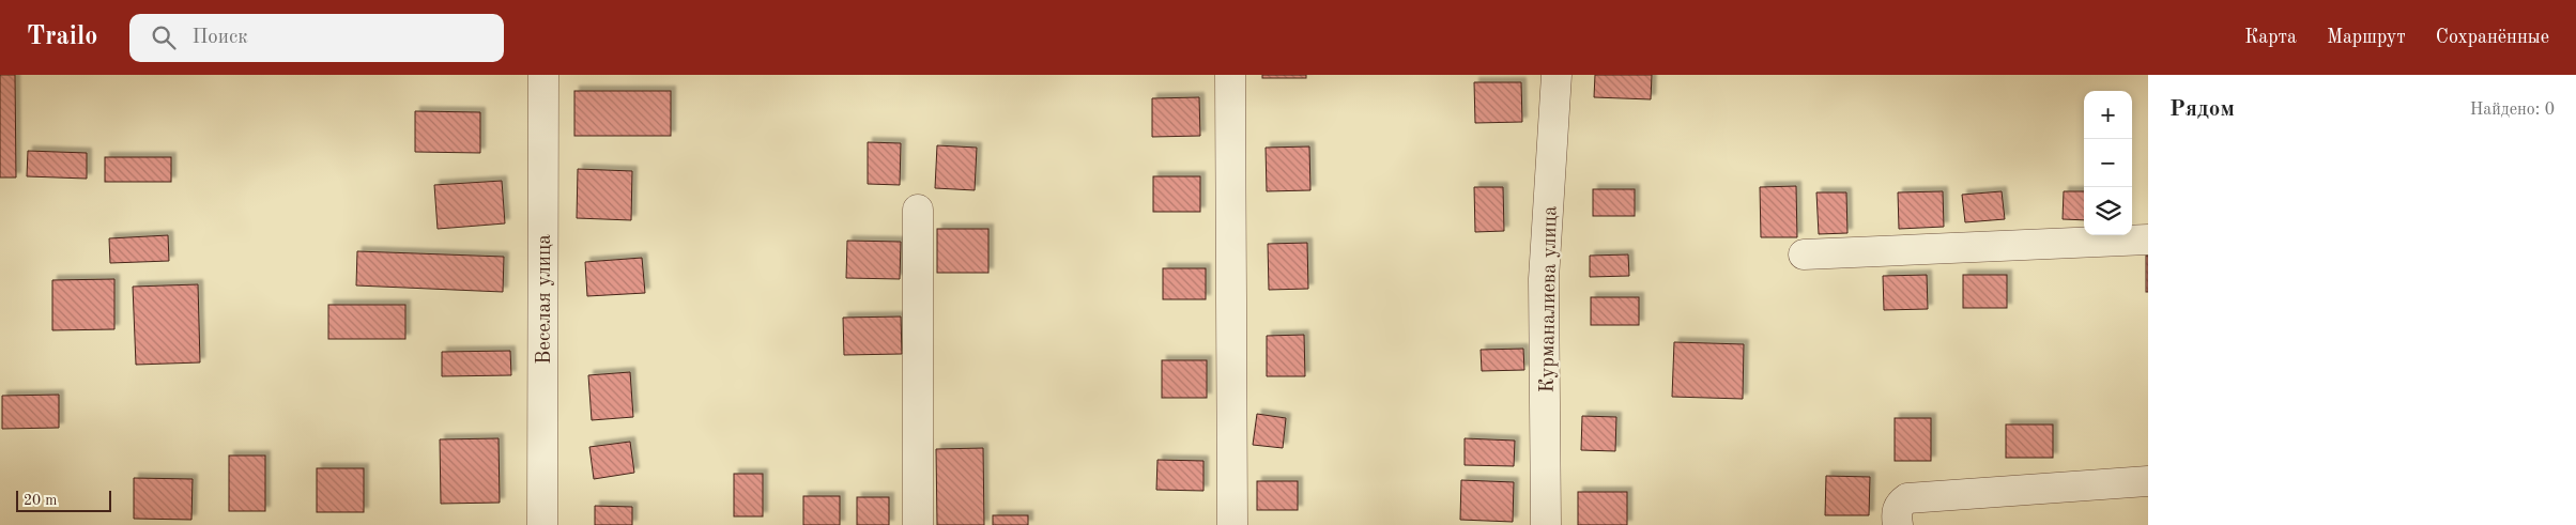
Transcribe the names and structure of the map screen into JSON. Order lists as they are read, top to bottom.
{
  "streets": {
    "street": ["Веселая улица", "Курманалиева улица"]
  },
  "scale_bar": "20 m",
  "page": {
    "header": "Trailo",
    "search": "Поиск",
    "nav": ["Карта", "Маршрут", "Сохранённые"],
    "heading": ["Рядом", "Найдено: 0"],
    "map_buttons": ["+", "−"],
    "scale": "20 m"
  }
}
